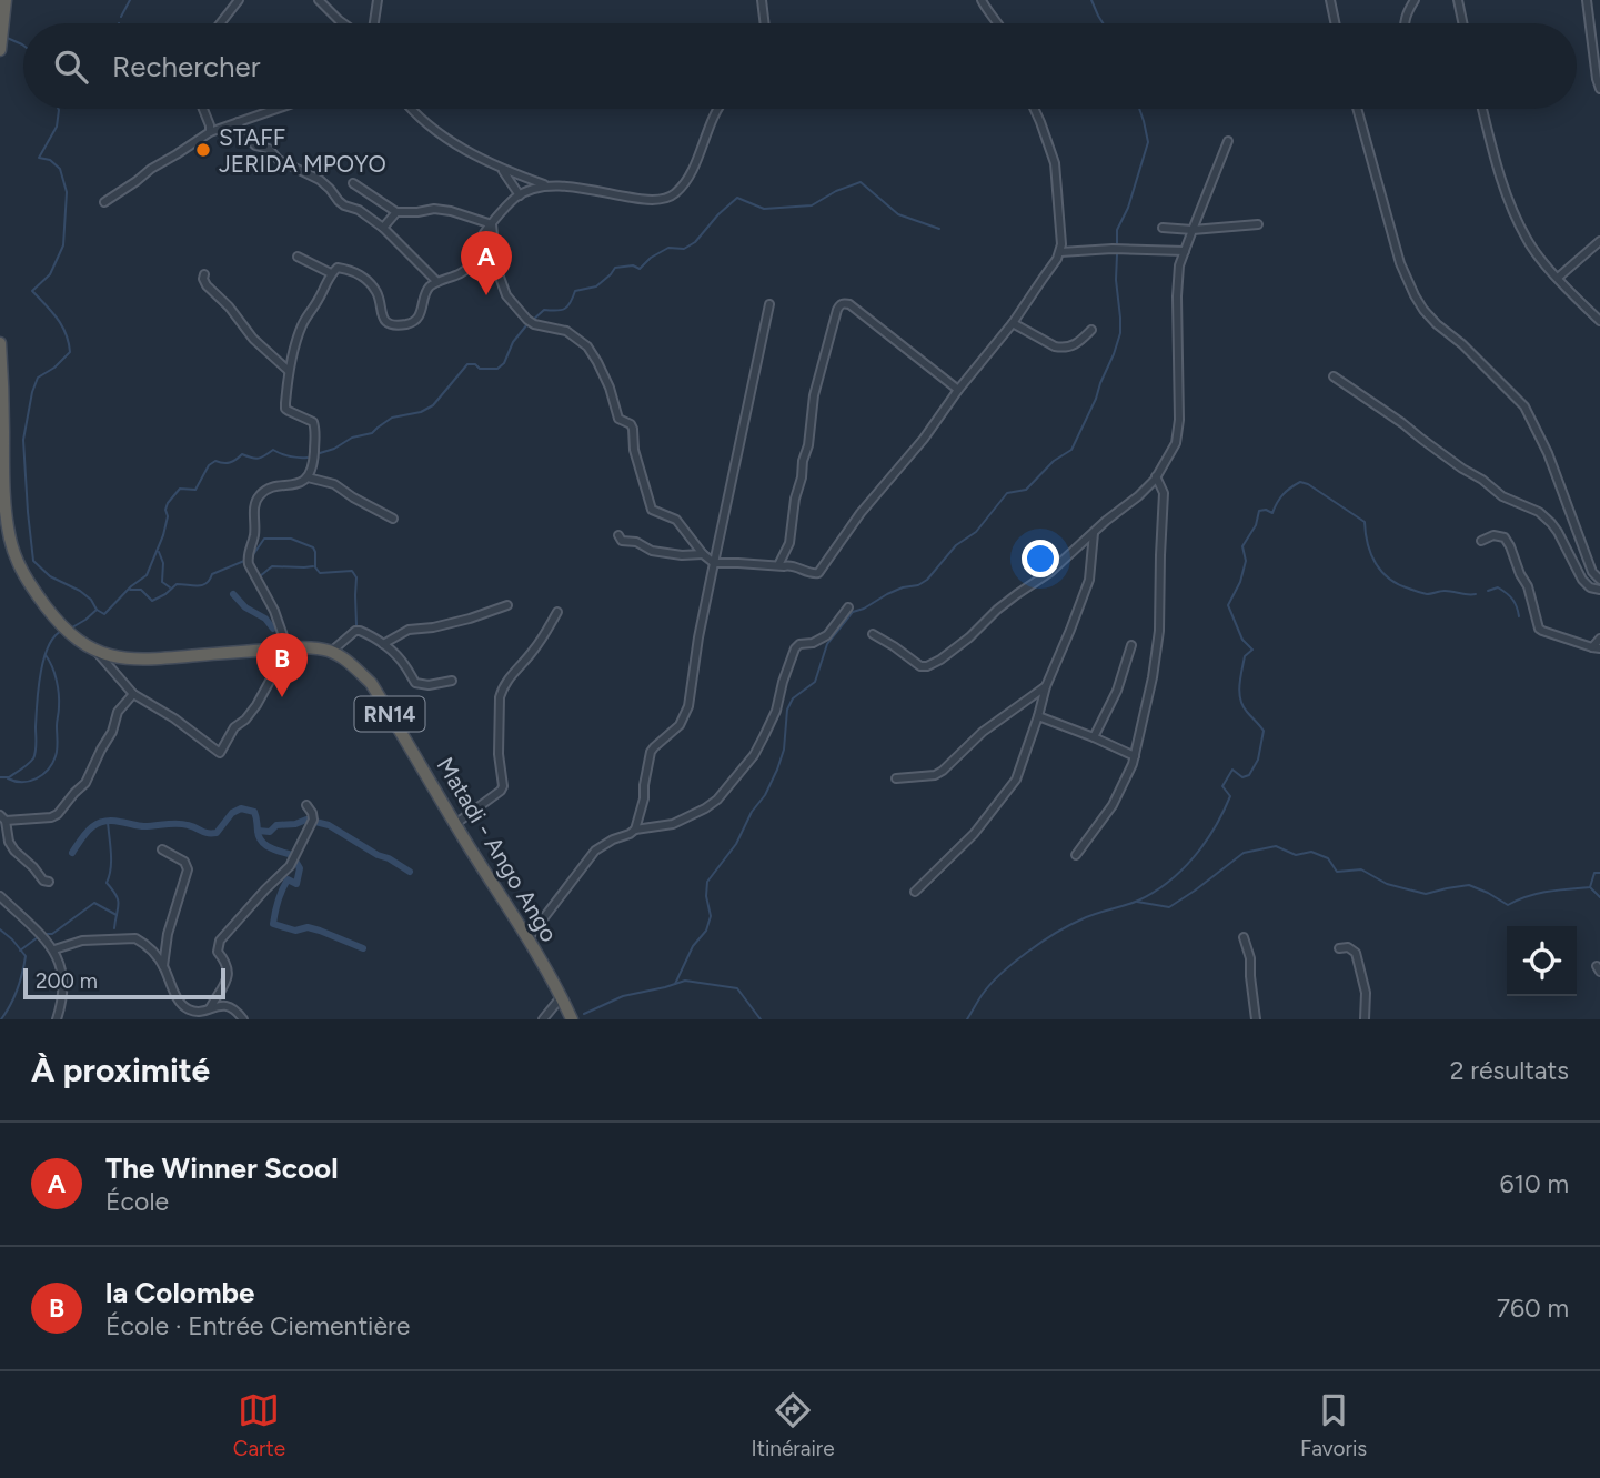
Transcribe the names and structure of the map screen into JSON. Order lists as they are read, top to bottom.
{
  "streets": {
    "highway": ["RN14", "Matadi - Ango Ango"]
  },
  "places": ["STAFF JERIDA MPOYO"],
  "scale_bar": "200 m",
  "page": {
    "search": "Rechercher",
    "pins": ["A", "B"],
    "scale": "200 m",
    "heading": ["À proximité", "2 résultats"],
    "list": [
      {
        "mark": "A",
        "name": "The Winner Scool",
        "note": "École",
        "value": "610 m"
      },
      {
        "mark": "B",
        "name": "la Colombe",
        "note": "École · Entrée Ciementière",
        "value": "760 m"
      }
    ],
    "nav": ["Carte", "Itinéraire", "Favoris"]
  }
}
